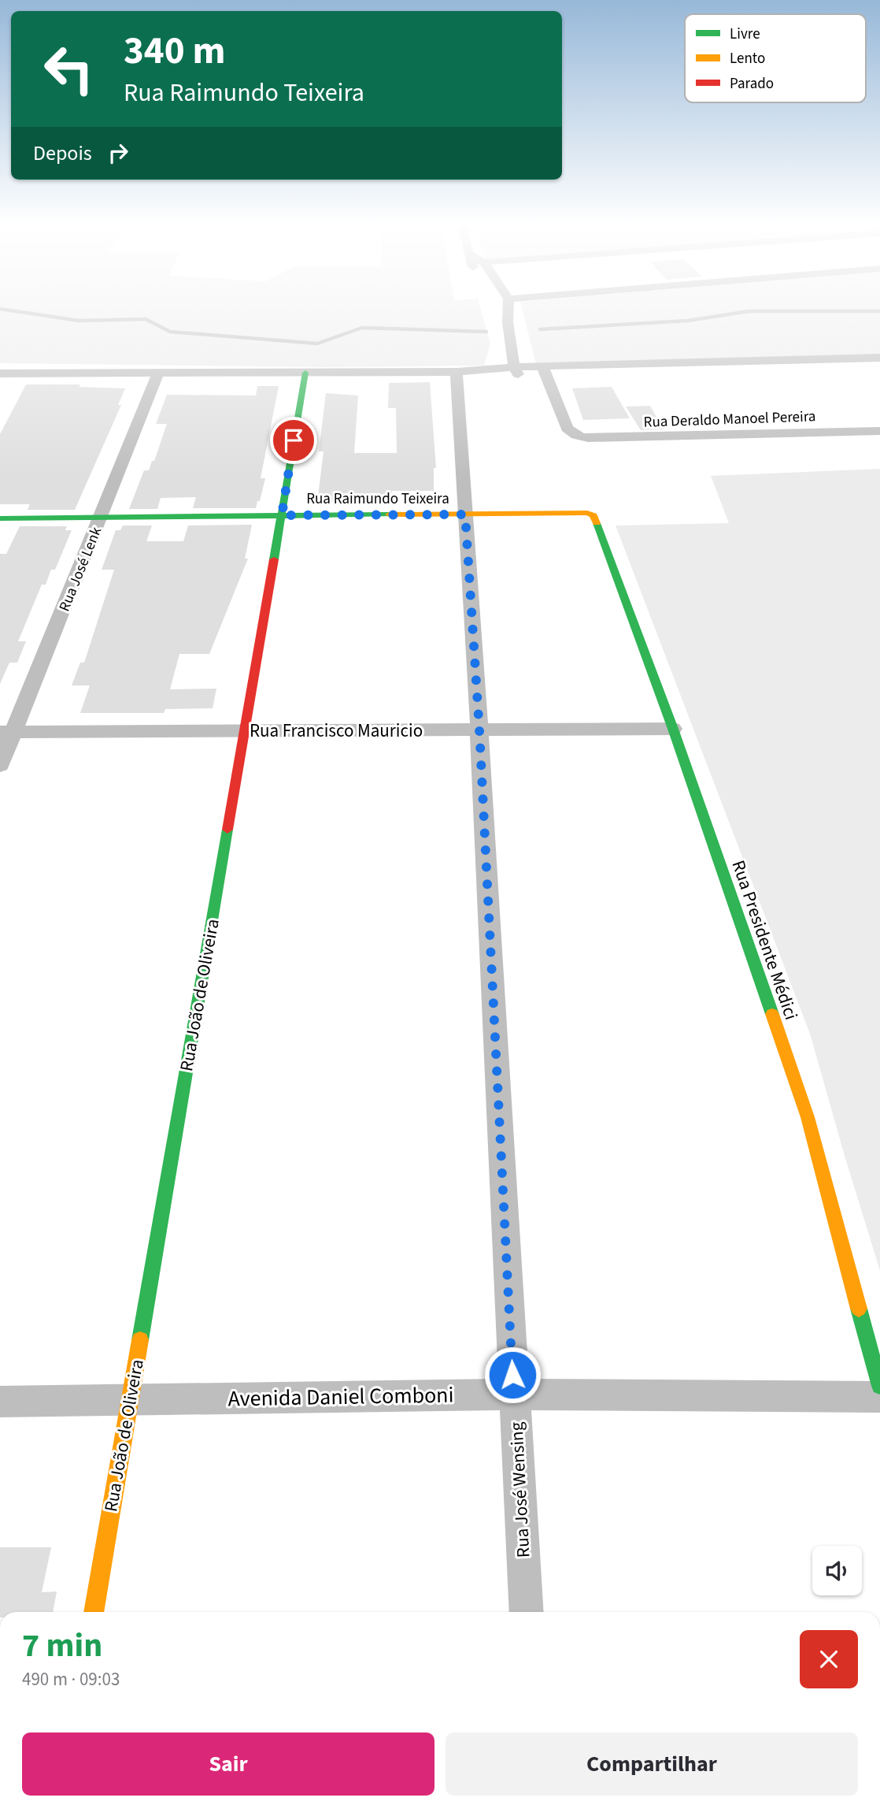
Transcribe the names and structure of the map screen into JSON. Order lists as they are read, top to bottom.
{
  "streets": {
    "street": [
      "Rua Deraldo Manoel Pereira",
      "Rua Raimundo Teixeira",
      "Rua José Lenk",
      "Rua Francisco Mauricio",
      "Rua Presidente Médici",
      "Rua João de Oliveira",
      "Avenida Daniel Comboni",
      "Rua José Wensing"
    ]
  },
  "crossings": [
    ["Rua Raimundo Teixeira", "Rua José Lenk"],
    ["Rua Raimundo Teixeira", "Rua Presidente Médici"],
    ["Rua Raimundo Teixeira", "Rua João de Oliveira"],
    ["Rua Raimundo Teixeira", "Rua José Wensing"],
    ["Rua José Lenk", "Rua Francisco Mauricio"],
    ["Rua Francisco Mauricio", "Rua Presidente Médici"],
    ["Rua Francisco Mauricio", "Rua João de Oliveira"],
    ["Rua Francisco Mauricio", "Rua José Wensing"],
    ["Rua João de Oliveira", "Avenida Daniel Comboni"],
    ["Avenida Daniel Comboni", "Rua José Wensing"]
  ],
  "legend": ["Livre", "Lento", "Parado"],
  "page": {
    "turn": ["340 m", "Rua Raimundo Teixeira"],
    "then": "Depois",
    "heading": ["7 min", "490 m · 09:03"],
    "buttons": ["Sair", "Compartilhar"]
  }
}
